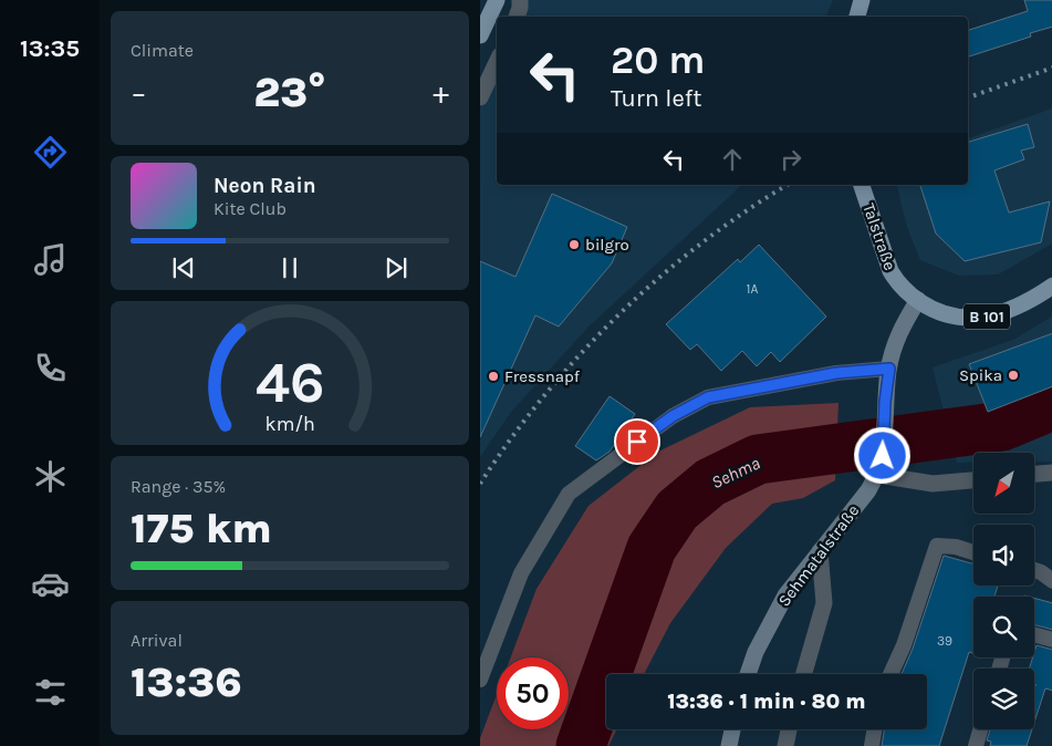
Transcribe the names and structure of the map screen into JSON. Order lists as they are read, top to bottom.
{
  "streets": {
    "main road": ["Talstraße", "B 101", "Sehmatalstraße"]
  },
  "crossings": [
    ["Talstraße", "Sehmatalstraße"]
  ],
  "water": ["Sehma"],
  "places": ["bilgro", "Spika", "Fressnapf"],
  "house_numbers": ["1A", "39"],
  "north": "bottom left",
  "page": {
    "tabs": "13:35",
    "tile": [
      "Climate",
      ["Range · 35%", "175 km"],
      ["Arrival", "13:36"]
    ],
    "turn": ["20 m", "Turn left"],
    "heat": ["−", "23°", "+"],
    "song": ["Neon Rain", "Kite Club"],
    "limit": "50",
    "trip": "13:36 · 1 min · 80 m",
    "gauge": ["46", "km/h"]
  }
}
